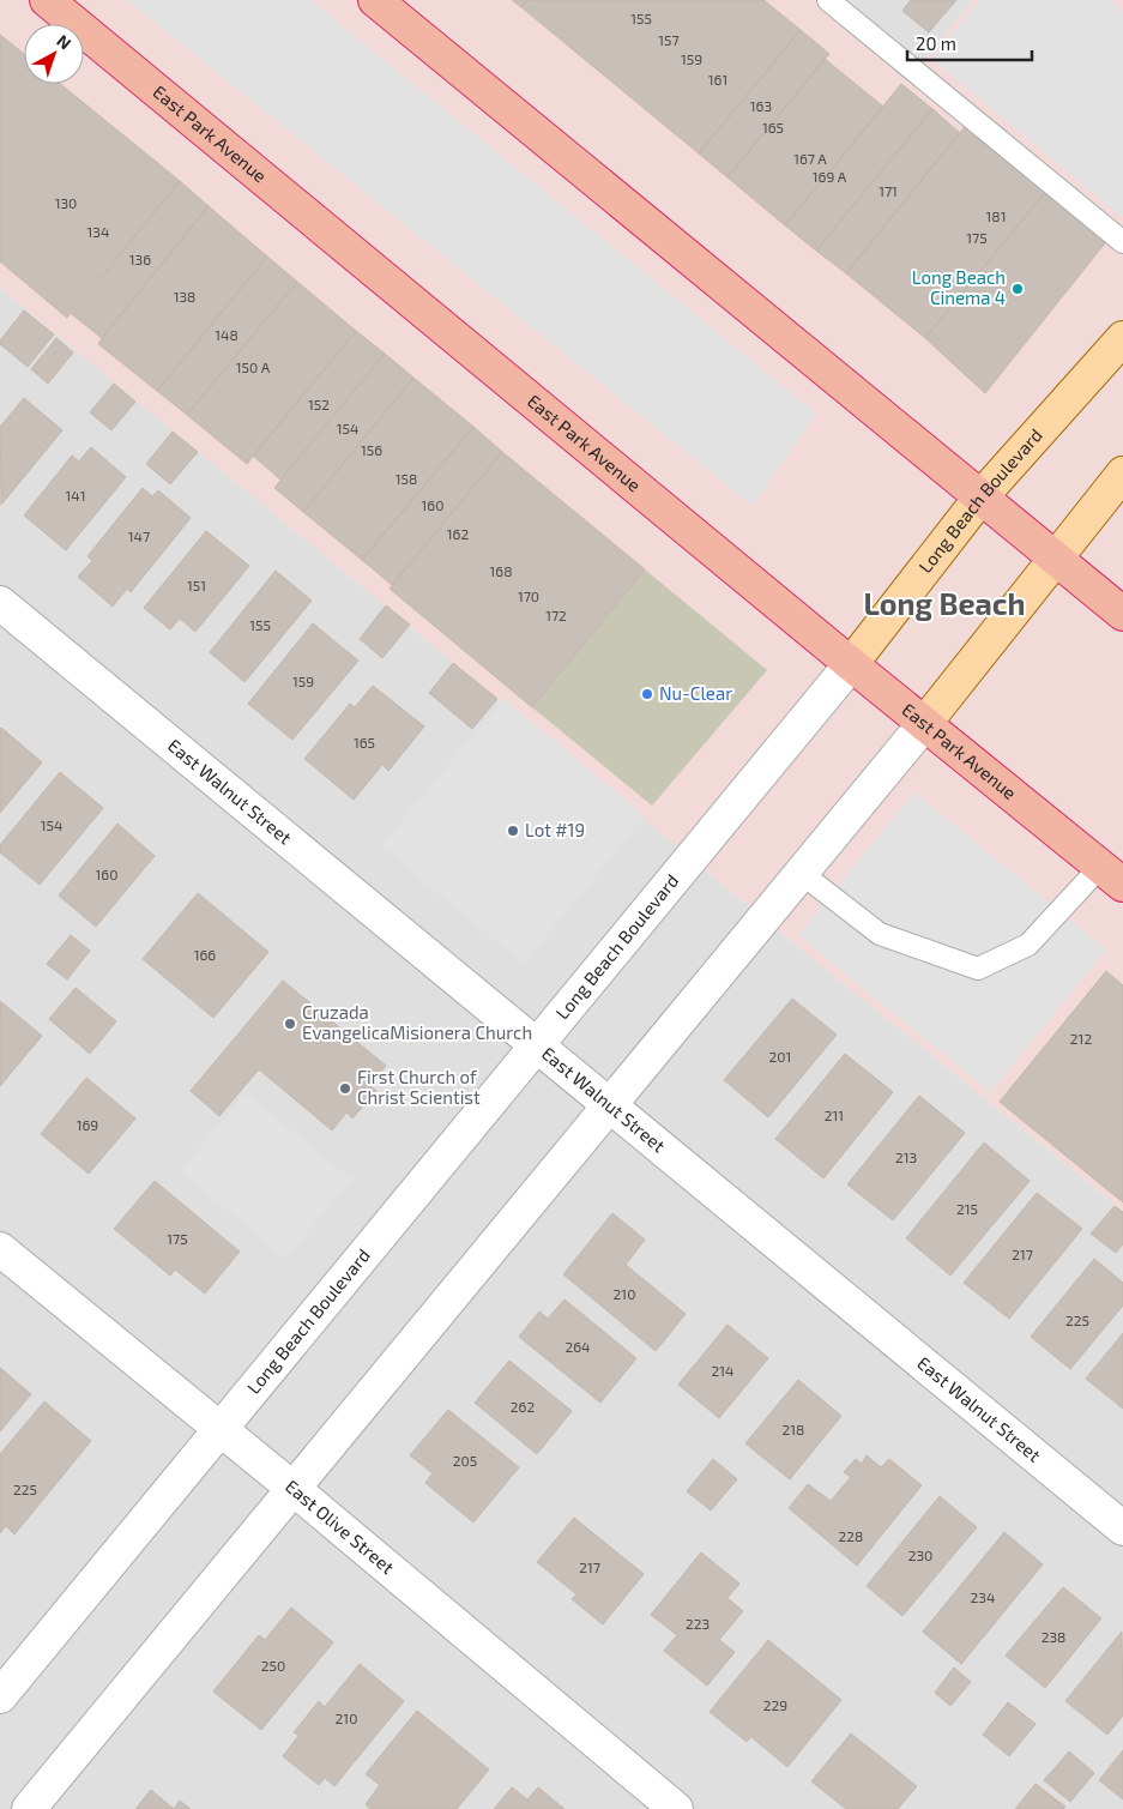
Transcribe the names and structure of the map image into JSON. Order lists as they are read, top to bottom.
{
  "streets": {
    "highway": ["East Park Avenue"],
    "main road": ["Long Beach Boulevard"],
    "street": ["East Walnut Street", "East Olive Street"]
  },
  "crossings": [
    ["East Park Avenue", "Long Beach Boulevard"],
    ["Long Beach Boulevard", "East Walnut Street"],
    ["Long Beach Boulevard", "East Olive Street"]
  ],
  "districts": ["Long Beach"],
  "places": [
    "Long Beach Cinema 4",
    "Nu-Clear",
    "Lot #19",
    "Cruzada EvangelicaMisionera Church",
    "First Church of Christ Scientist"
  ],
  "house_numbers": [
    "155",
    "157",
    "159",
    "161",
    "163",
    "165",
    "167 A",
    "169 A",
    "171",
    "130",
    "181",
    "134",
    "175",
    "136",
    "138",
    "148",
    "150 A",
    "152",
    "154",
    "156",
    "158",
    "141",
    "160",
    "162",
    "147",
    "168",
    "151",
    "170",
    "172",
    "155",
    "159",
    "165",
    "154",
    "160",
    "166",
    "212",
    "201",
    "211",
    "169",
    "213",
    "215",
    "175",
    "217",
    "210",
    "225",
    "264",
    "214",
    "262",
    "218",
    "205",
    "225",
    "228",
    "230",
    "217",
    "234",
    "223",
    "238",
    "250",
    "229",
    "210"
  ],
  "scale_bar": "20 m",
  "north": "top right"
}
